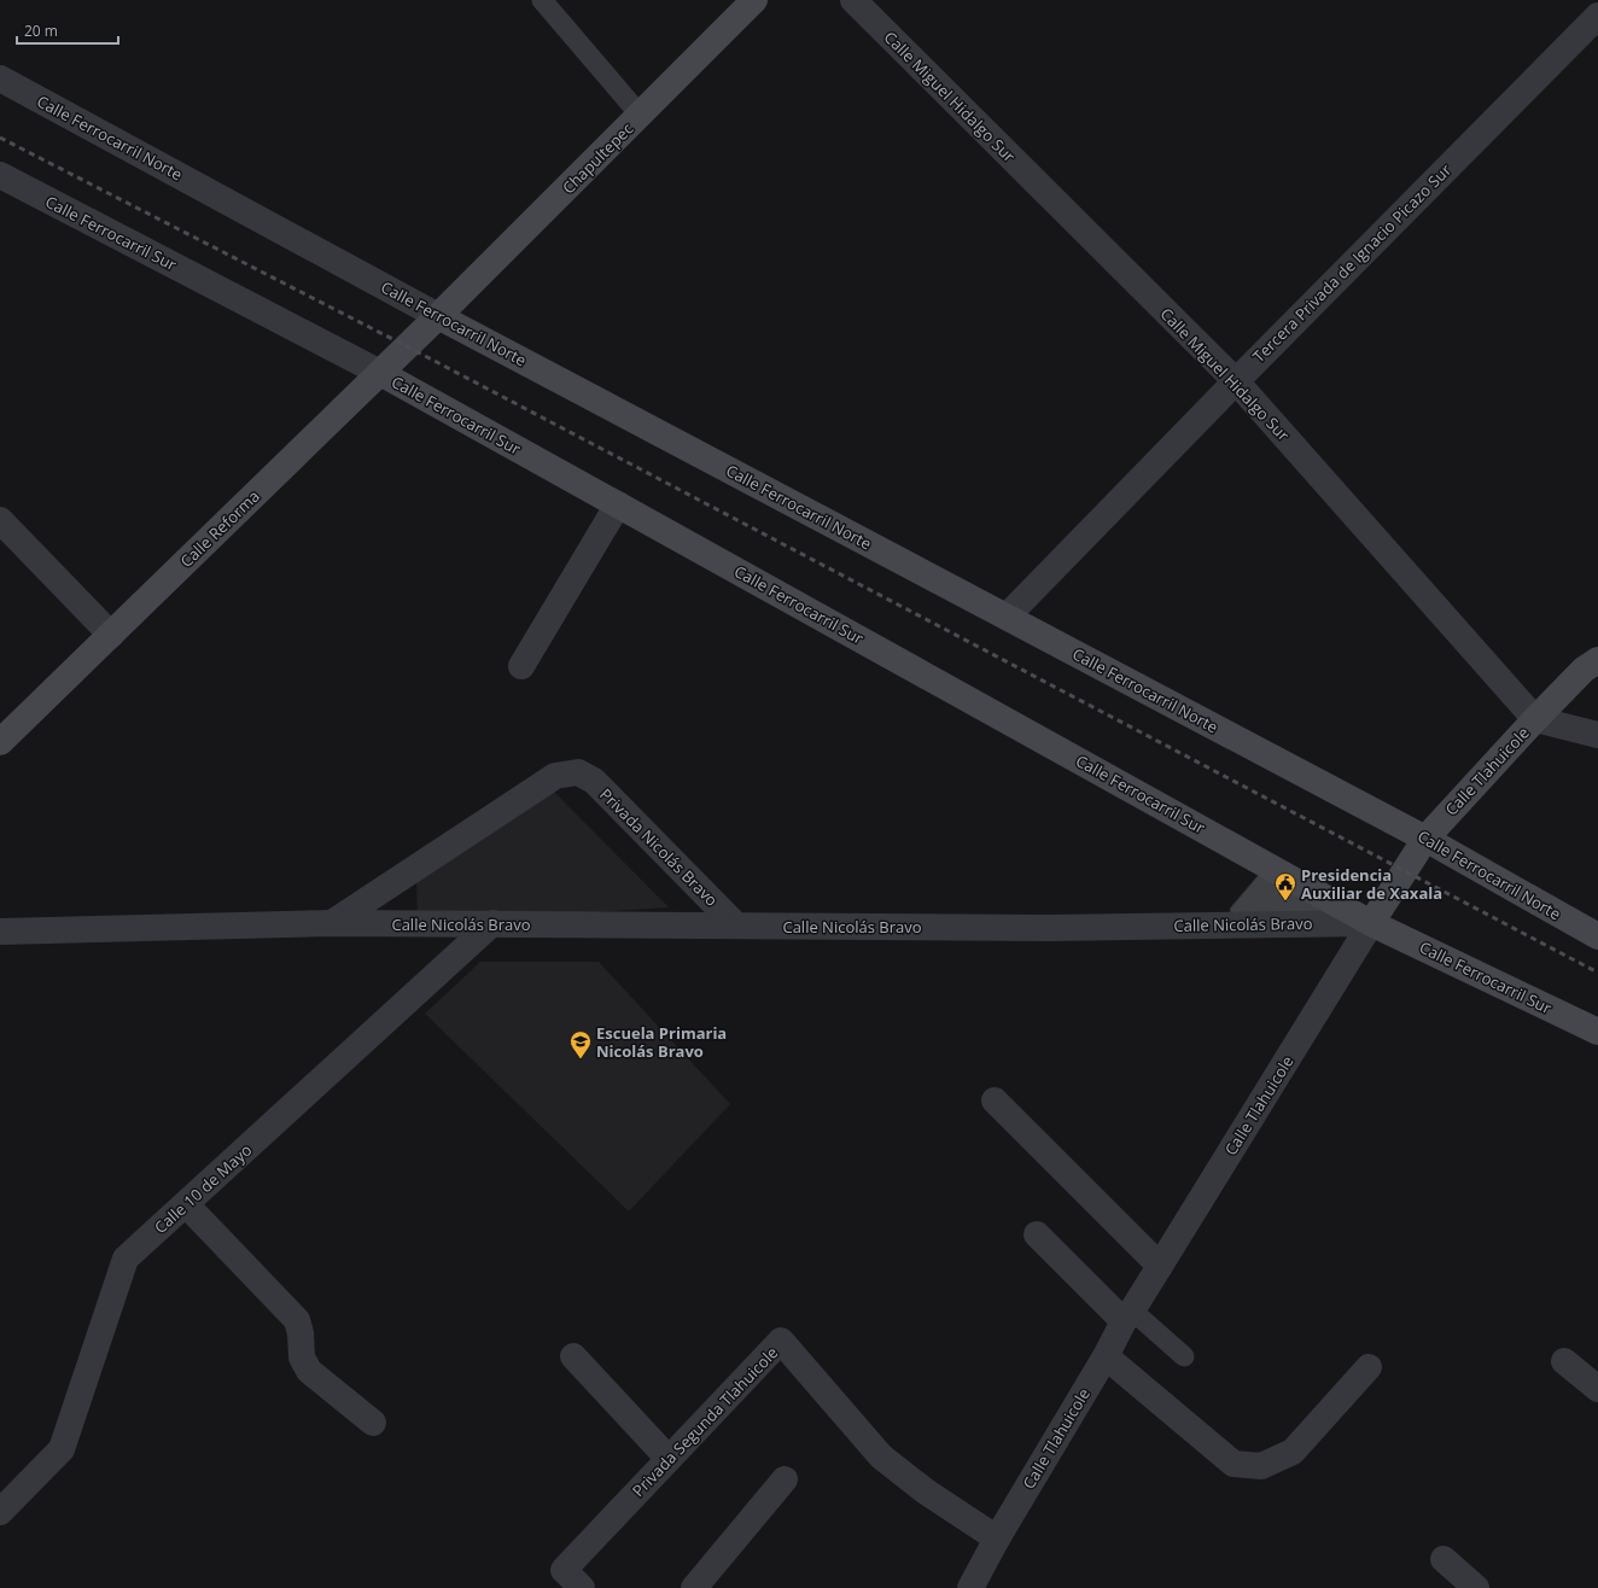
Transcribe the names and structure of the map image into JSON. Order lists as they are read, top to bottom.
{
  "streets": {
    "main road": [
      "Calle Ferrocarril Norte",
      "Chapultepec",
      "Calle Ferrocarril Sur",
      "Calle Reforma",
      "Calle Tlahuicole"
    ],
    "street": [
      "Calle Miguel Hidalgo Sur",
      "Tercera Privada de Ignacio Picazo Sur",
      "Privada Nicolás Bravo",
      "Calle Nicolás Bravo",
      "Calle 10 de Mayo",
      "Privada Segunda Tlahuicole"
    ]
  },
  "crossings": [
    ["Calle Miguel Hidalgo Sur", "Tercera Privada de Ignacio Picazo Sur"],
    ["Calle Miguel Hidalgo Sur", "Calle Tlahuicole"],
    ["Calle Ferrocarril Norte", "Chapultepec"],
    ["Calle Ferrocarril Norte", "Tercera Privada de Ignacio Picazo Sur"],
    ["Calle Ferrocarril Norte", "Calle Reforma"],
    ["Calle Ferrocarril Norte", "Calle Tlahuicole"],
    ["Chapultepec", "Calle Reforma"],
    ["Calle Ferrocarril Sur", "Calle Reforma"],
    ["Calle Ferrocarril Sur", "Calle Tlahuicole"],
    ["Calle Ferrocarril Sur", "Calle Nicolás Bravo"],
    ["Calle Tlahuicole", "Calle Nicolás Bravo"],
    ["Calle Tlahuicole", "Privada Segunda Tlahuicole"],
    ["Privada Nicolás Bravo", "Calle Nicolás Bravo"],
    ["Calle Nicolás Bravo", "Calle 10 de Mayo"]
  ],
  "places": {
    "public building": ["Presidencia Auxiliar de Xaxala"],
    "school or university": ["Escuela Primaria Nicolás Bravo"]
  },
  "scale_bar": "20 m"
}
